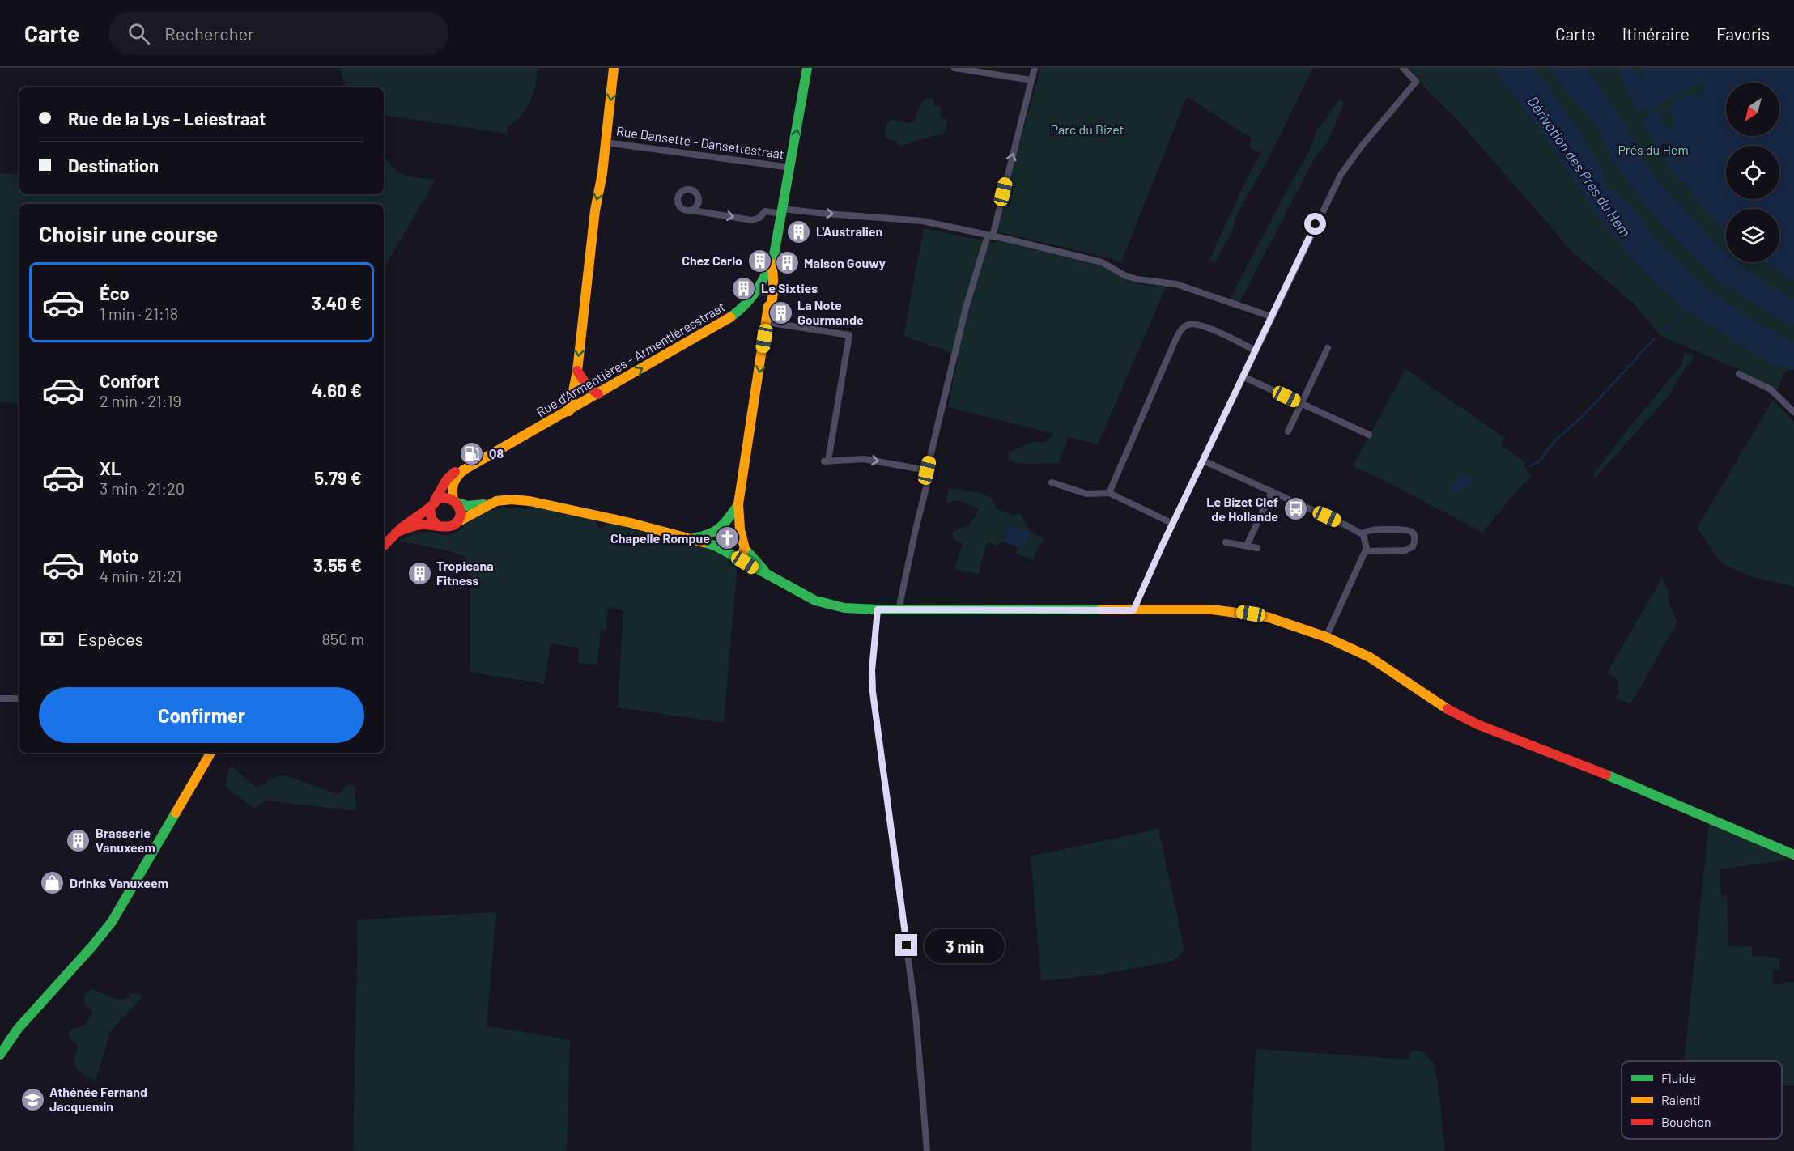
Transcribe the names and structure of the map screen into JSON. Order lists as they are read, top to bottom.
{
  "streets": {
    "street": ["Rue Dansette - Dansettestraat", "Rue d'Armentières - Armentièresstraat"]
  },
  "crossings": [
    ["Rue Dansette - Dansettestraat", "Rue d'Armentières - Armentièresstraat"]
  ],
  "one_way": ["Rue d'Armentières - Armentièresstraat"],
  "water": ["Dérivation des Prés du Hem"],
  "parks": ["Parc du Bizet", "Prés du Hem"],
  "places": {
    "building": [
      "L'Australien",
      "Chez Carlo",
      "Maison Gouwy",
      "Le Sixties",
      "La Note Gourmande",
      "Tropicana Fitness",
      "Brasserie Vanuxeem"
    ],
    "fuel station": ["Q8"],
    "bus stop": ["Le Bizet Clef de Hollande"],
    "church": ["Chapelle Rompue"],
    "shop": ["Drinks Vanuxeem"],
    "school or university": ["Athénée Fernand Jacquemin"]
  },
  "legend": ["Fluide", "Ralenti", "Bouchon"],
  "north": "bottom left",
  "page": {
    "header": "Carte",
    "search": "Rechercher",
    "nav": ["Carte", "Itinéraire", "Favoris"],
    "banner": ["Rue de la Lys - Leiestraat", "Destination"],
    "heading": "Choisir une course",
    "list": [
      {
        "name": "Éco",
        "note": "1 min · 21:18",
        "value": "3.40 €"
      },
      {
        "name": "Confort",
        "note": "2 min · 21:19",
        "value": "4.60 €"
      },
      {
        "name": "XL",
        "note": "3 min · 21:20",
        "value": "5.79 €"
      },
      {
        "name": "Moto",
        "note": "4 min · 21:21",
        "value": "3.55 €"
      }
    ],
    "pay": ["Espèces", "850 m"],
    "buttons": "Confirmer",
    "bubble": "3 min"
  }
}
